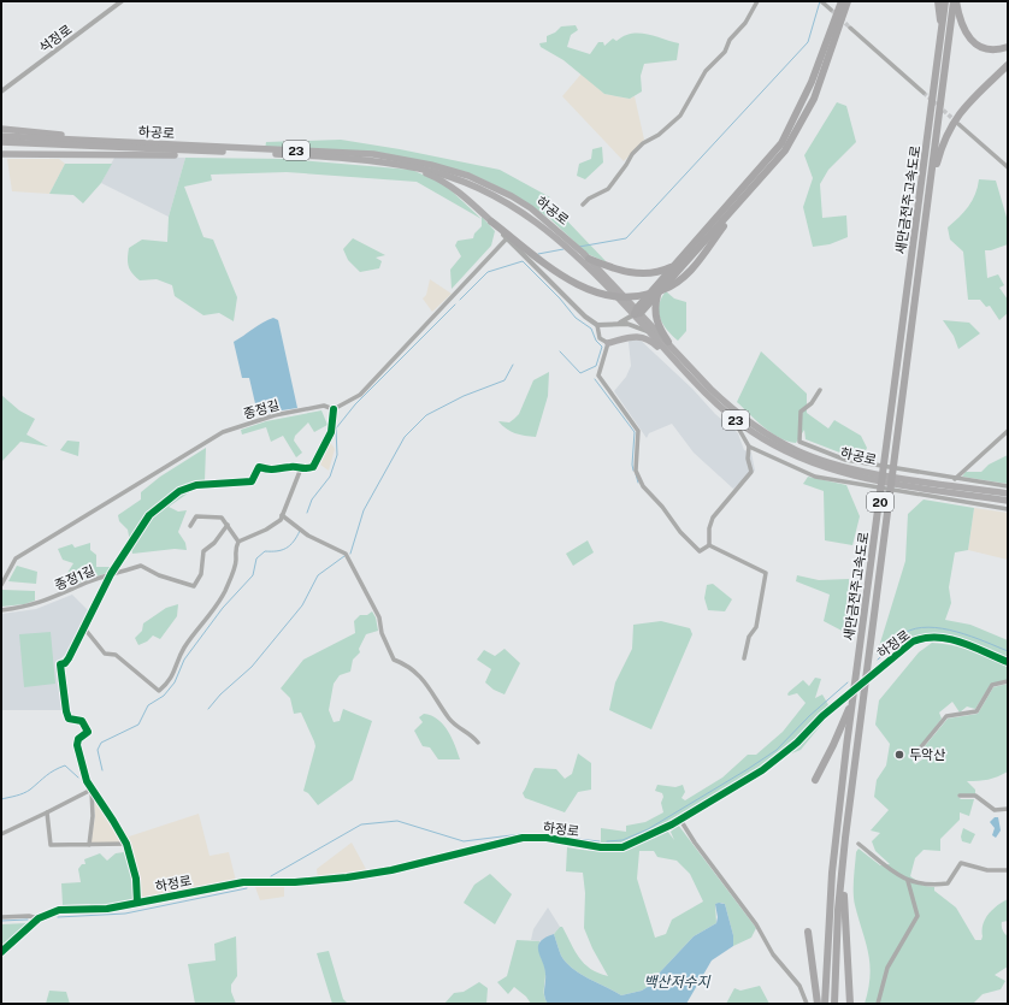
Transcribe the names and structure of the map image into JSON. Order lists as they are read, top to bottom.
{
  "streets": {
    "highway": ["새만금전주고속도로", "20"],
    "main road": ["하공로", "23"],
    "street": [
      "석정로",
      "종정길",
      "종정1길",
      "하정로"
    ]
  },
  "water": ["백산저수지"],
  "places": ["두악산"]
}
